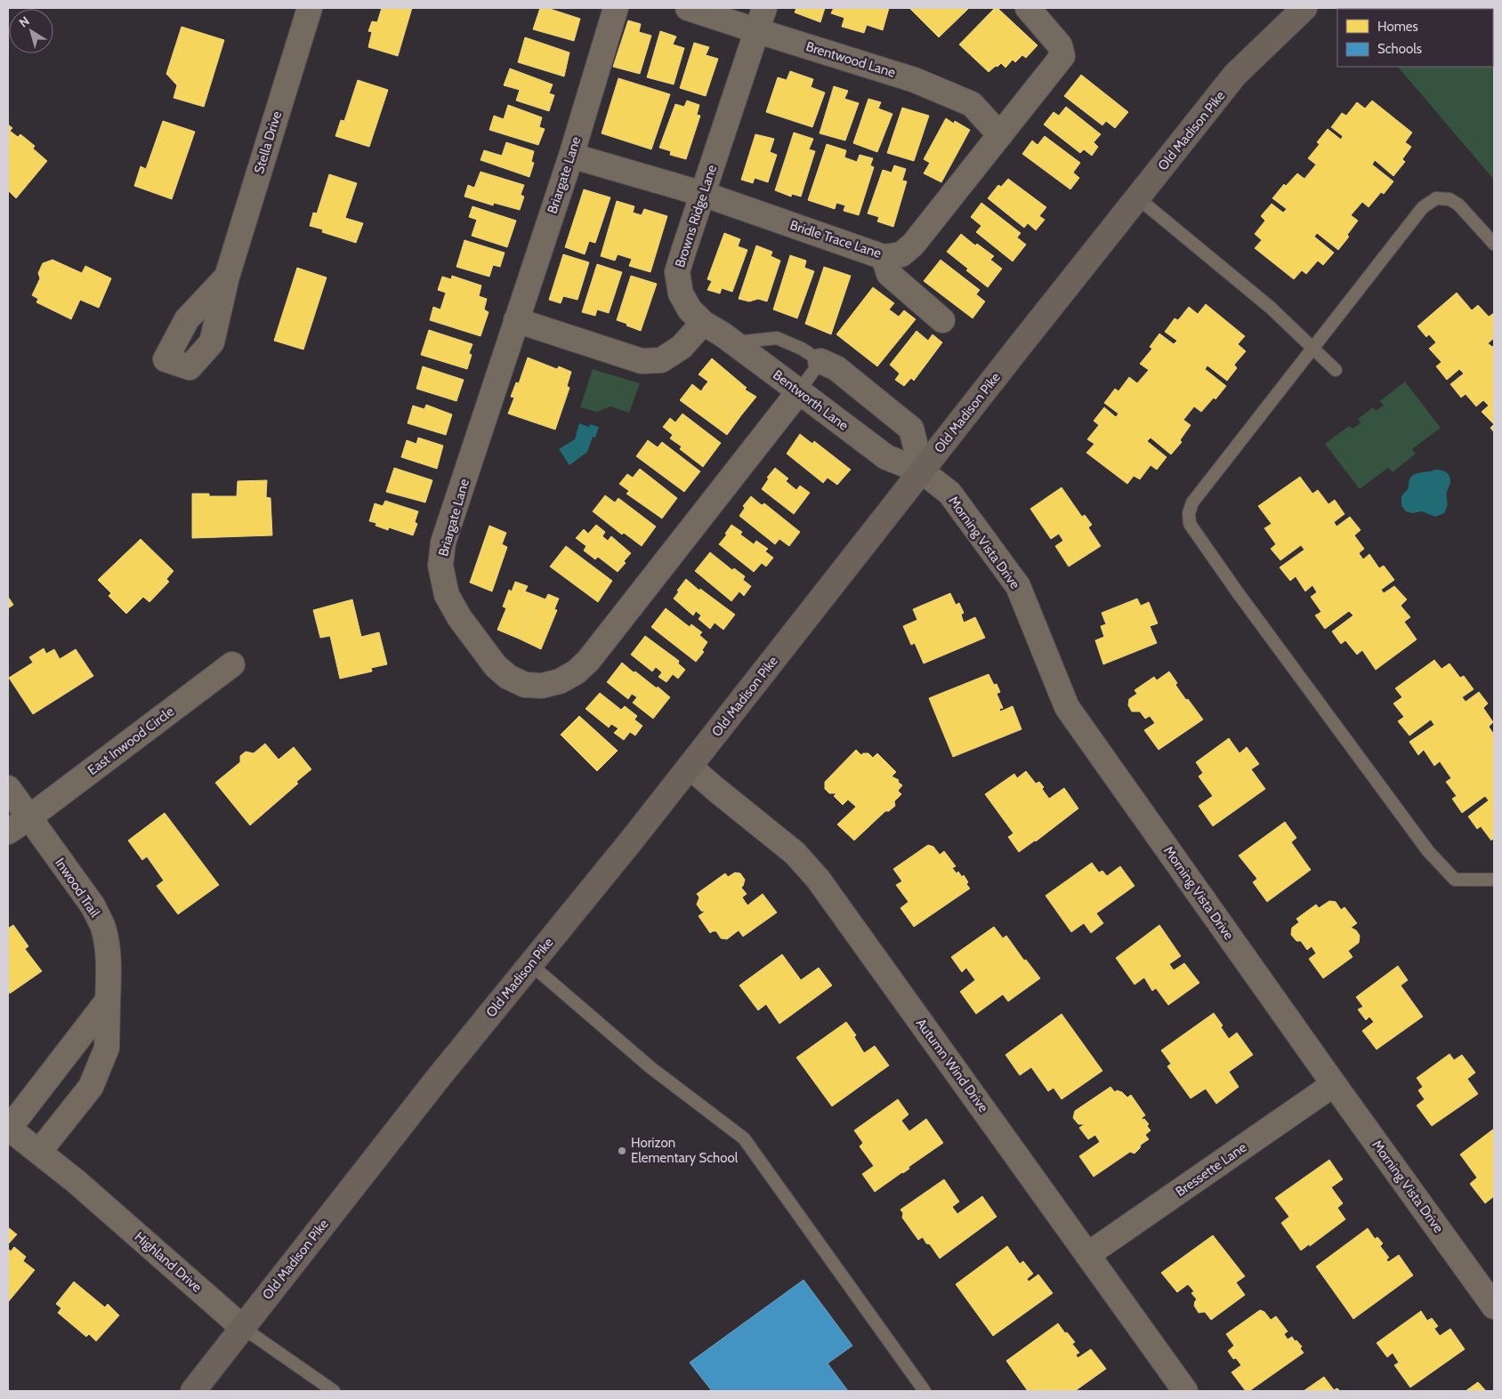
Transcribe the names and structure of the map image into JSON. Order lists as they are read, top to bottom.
{
  "streets": {
    "main road": ["Old Madison Pike"],
    "street": [
      "Brentwood Lane",
      "Stella Drive",
      "Briargate Lane",
      "Browns Ridge Lane",
      "Bridle Trace Lane",
      "Bentworth Lane",
      "Morning Vista Drive",
      "East Inwood Circle",
      "Inwood Trail",
      "Autumn Wind Drive",
      "Bressette Lane",
      "Highland Drive"
    ]
  },
  "crossings": [
    ["Brentwood Lane", "Browns Ridge Lane"],
    ["Brentwood Lane", "Bridle Trace Lane"],
    ["Old Madison Pike", "Bentworth Lane"],
    ["Old Madison Pike", "Morning Vista Drive"],
    ["Old Madison Pike", "Autumn Wind Drive"],
    ["Old Madison Pike", "Highland Drive"],
    ["Briargate Lane", "Bridle Trace Lane"],
    ["Briargate Lane", "Bentworth Lane"],
    ["Browns Ridge Lane", "Bridle Trace Lane"],
    ["Browns Ridge Lane", "Bentworth Lane"],
    ["Bentworth Lane", "Morning Vista Drive"],
    ["Morning Vista Drive", "Bressette Lane"],
    ["East Inwood Circle", "Inwood Trail"],
    ["Inwood Trail", "Highland Drive"],
    ["Autumn Wind Drive", "Bressette Lane"]
  ],
  "places": ["Horizon Elementary School"],
  "legend": ["Homes", "Schools"],
  "north": "top left"
}
